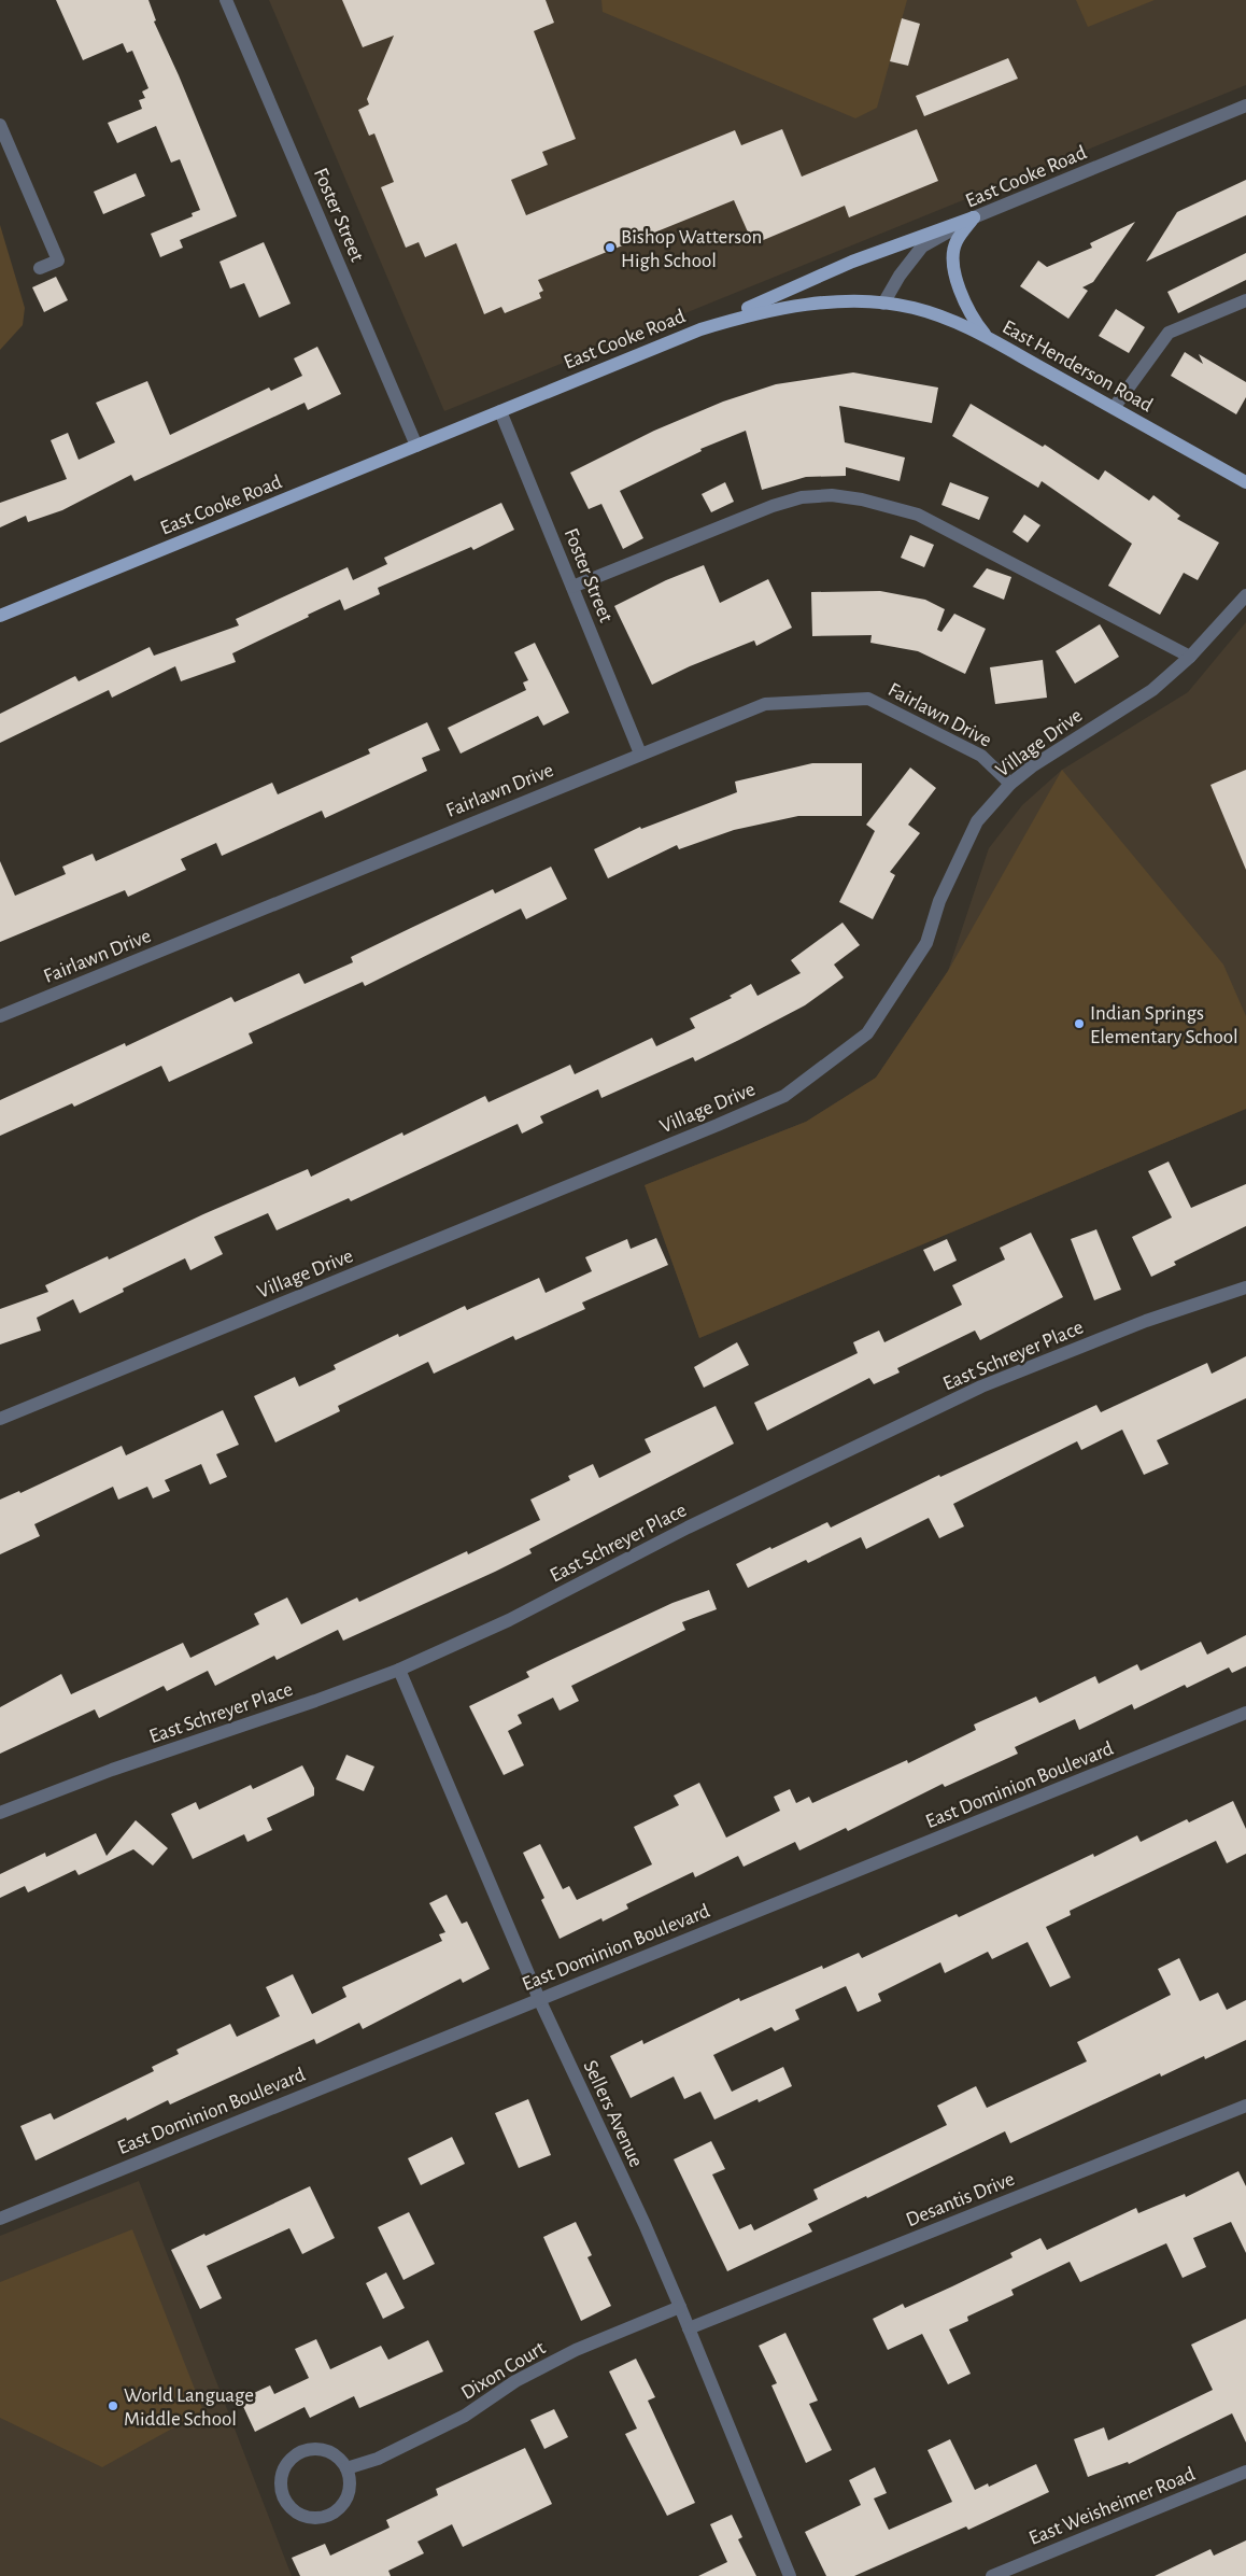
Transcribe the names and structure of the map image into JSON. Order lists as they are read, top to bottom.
{
  "streets": {
    "main road": ["East Cooke Road", "East Henderson Road"],
    "street": [
      "Foster Street",
      "Fairlawn Drive",
      "Village Drive",
      "East Schreyer Place",
      "East Dominion Boulevard",
      "Sellers Avenue",
      "Desantis Drive",
      "Dixon Court",
      "East Weisheimer Road"
    ]
  },
  "crossings": [
    ["East Cooke Road", "Foster Street"],
    ["East Cooke Road", "East Henderson Road"],
    ["Foster Street", "Fairlawn Drive"],
    ["Fairlawn Drive", "Village Drive"],
    ["East Schreyer Place", "Sellers Avenue"],
    ["East Dominion Boulevard", "Sellers Avenue"],
    ["Sellers Avenue", "Desantis Drive"],
    ["Sellers Avenue", "Dixon Court"]
  ],
  "places": ["Bishop Watterson High School", "Indian Springs Elementary School", "World Language Middle School"]
}
